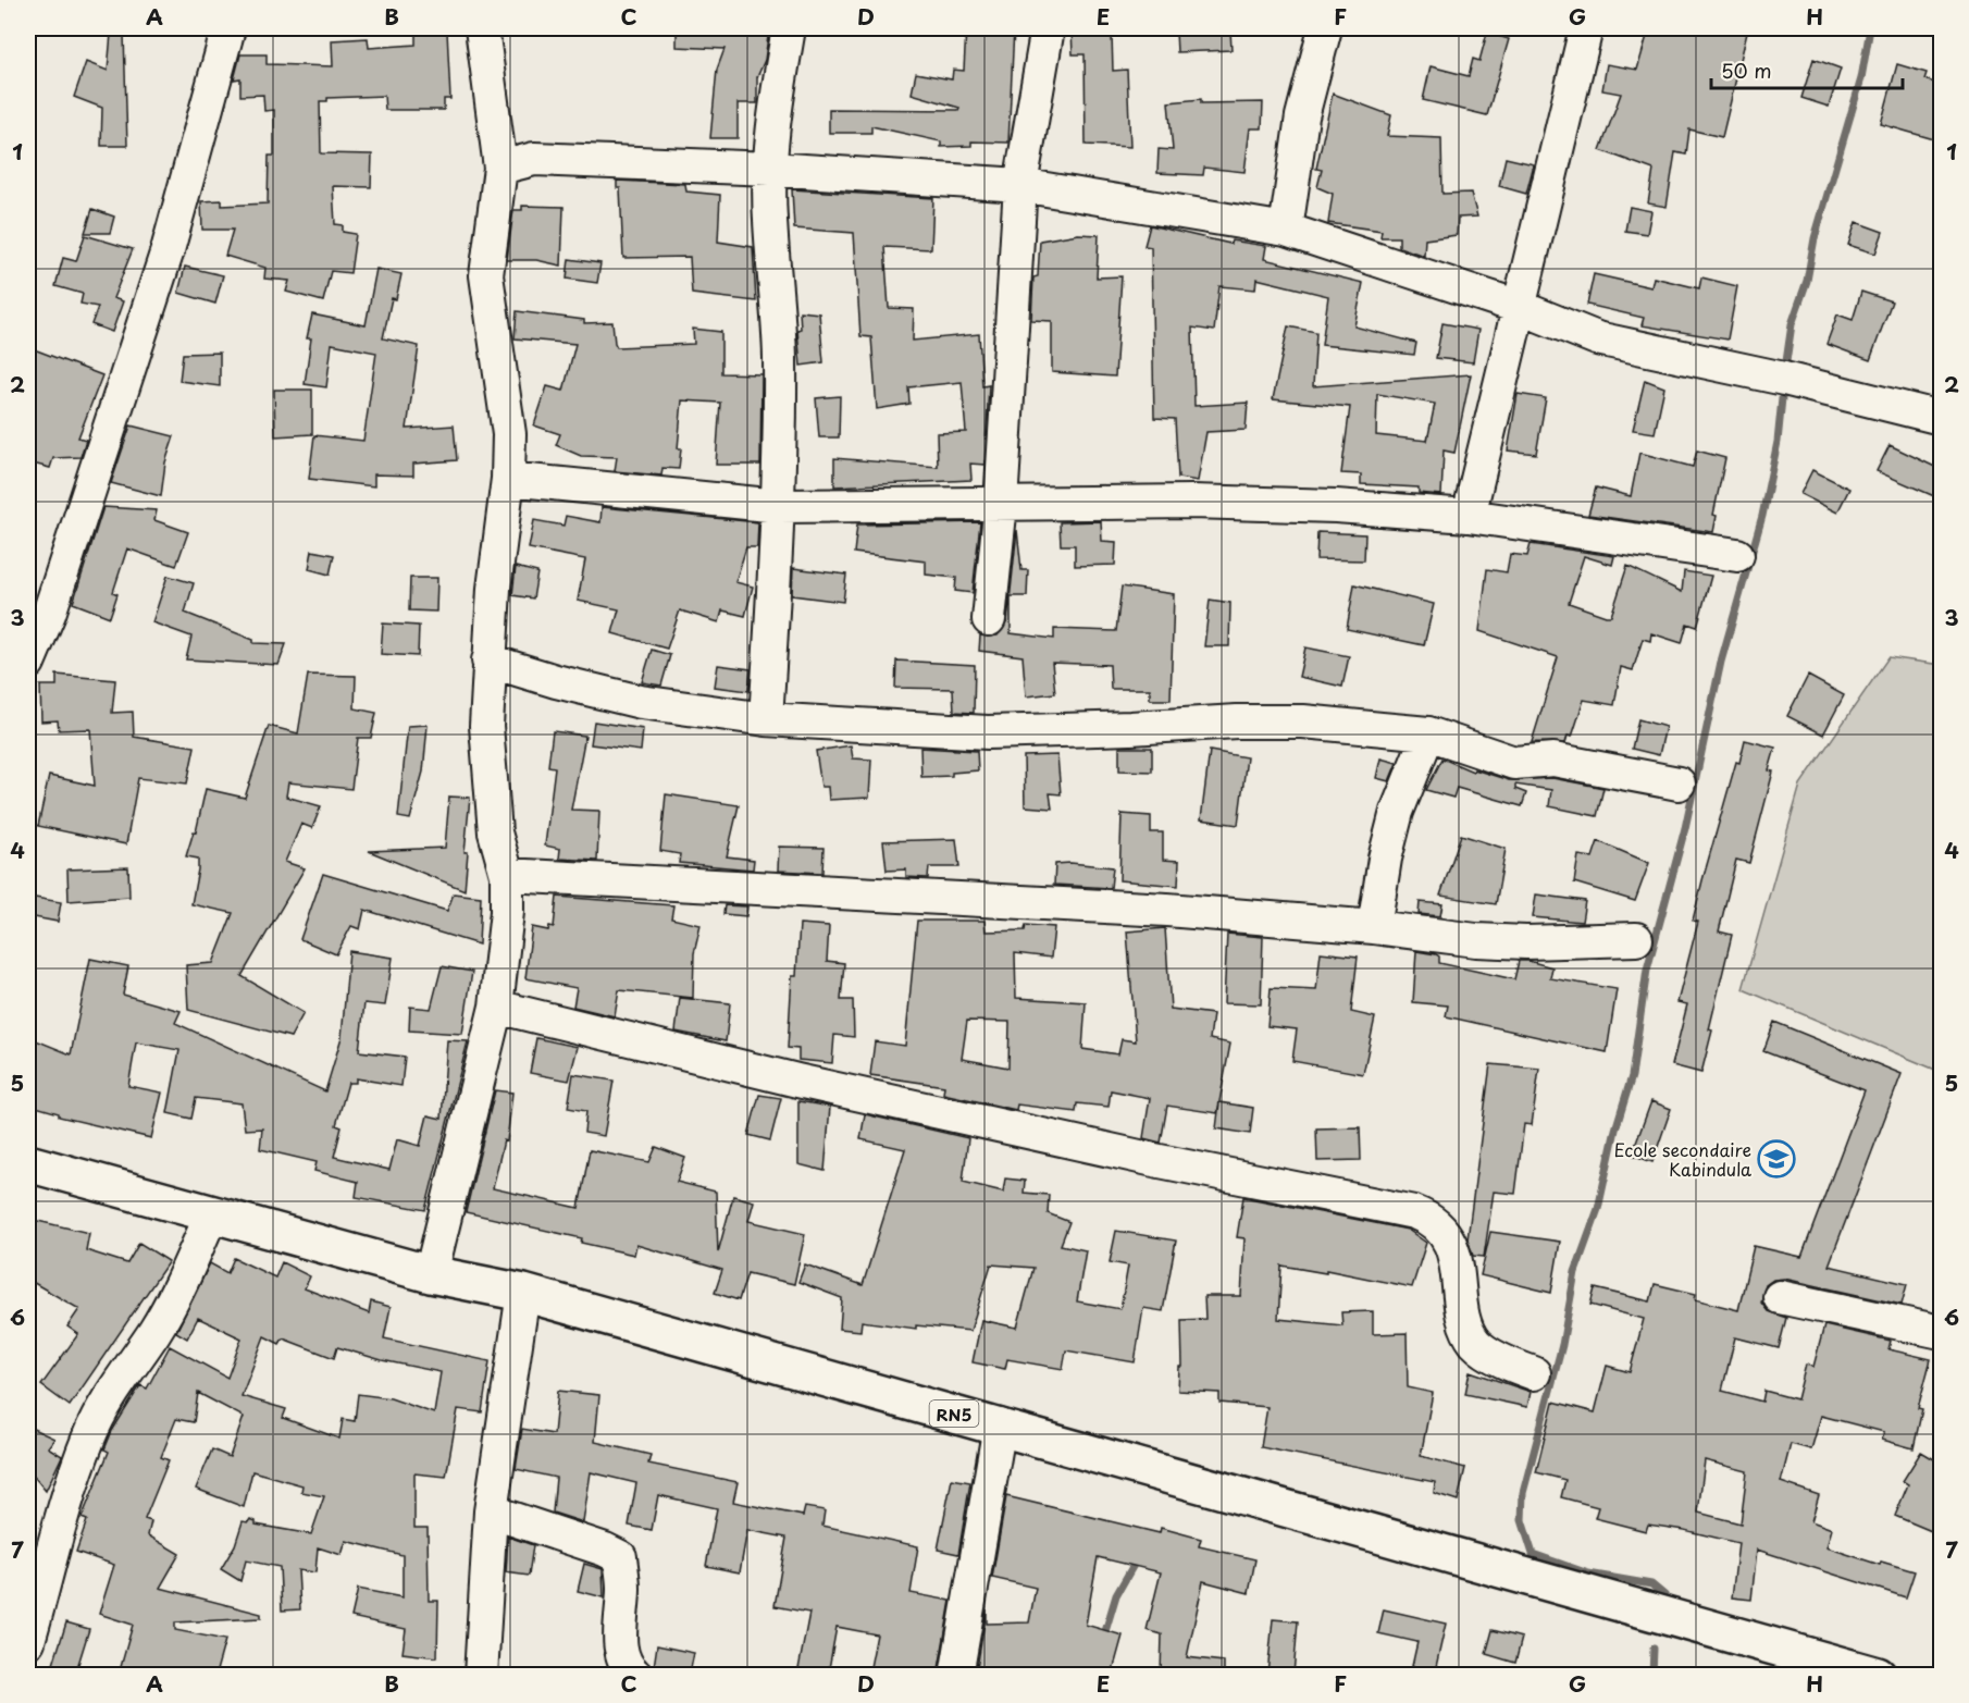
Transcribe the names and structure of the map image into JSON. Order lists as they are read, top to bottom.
{
  "streets": {
    "highway": ["RN5"]
  },
  "places": {
    "school or university": ["Ecole secondaire Kabindula"]
  },
  "scale_bar": "50 m",
  "grid": {
    "columns": [
      "A",
      "B",
      "C",
      "D",
      "E",
      "F",
      "G",
      "H"
    ],
    "rows": [
      "1",
      "2",
      "3",
      "4",
      "5",
      "6",
      "7"
    ]
  }
}
